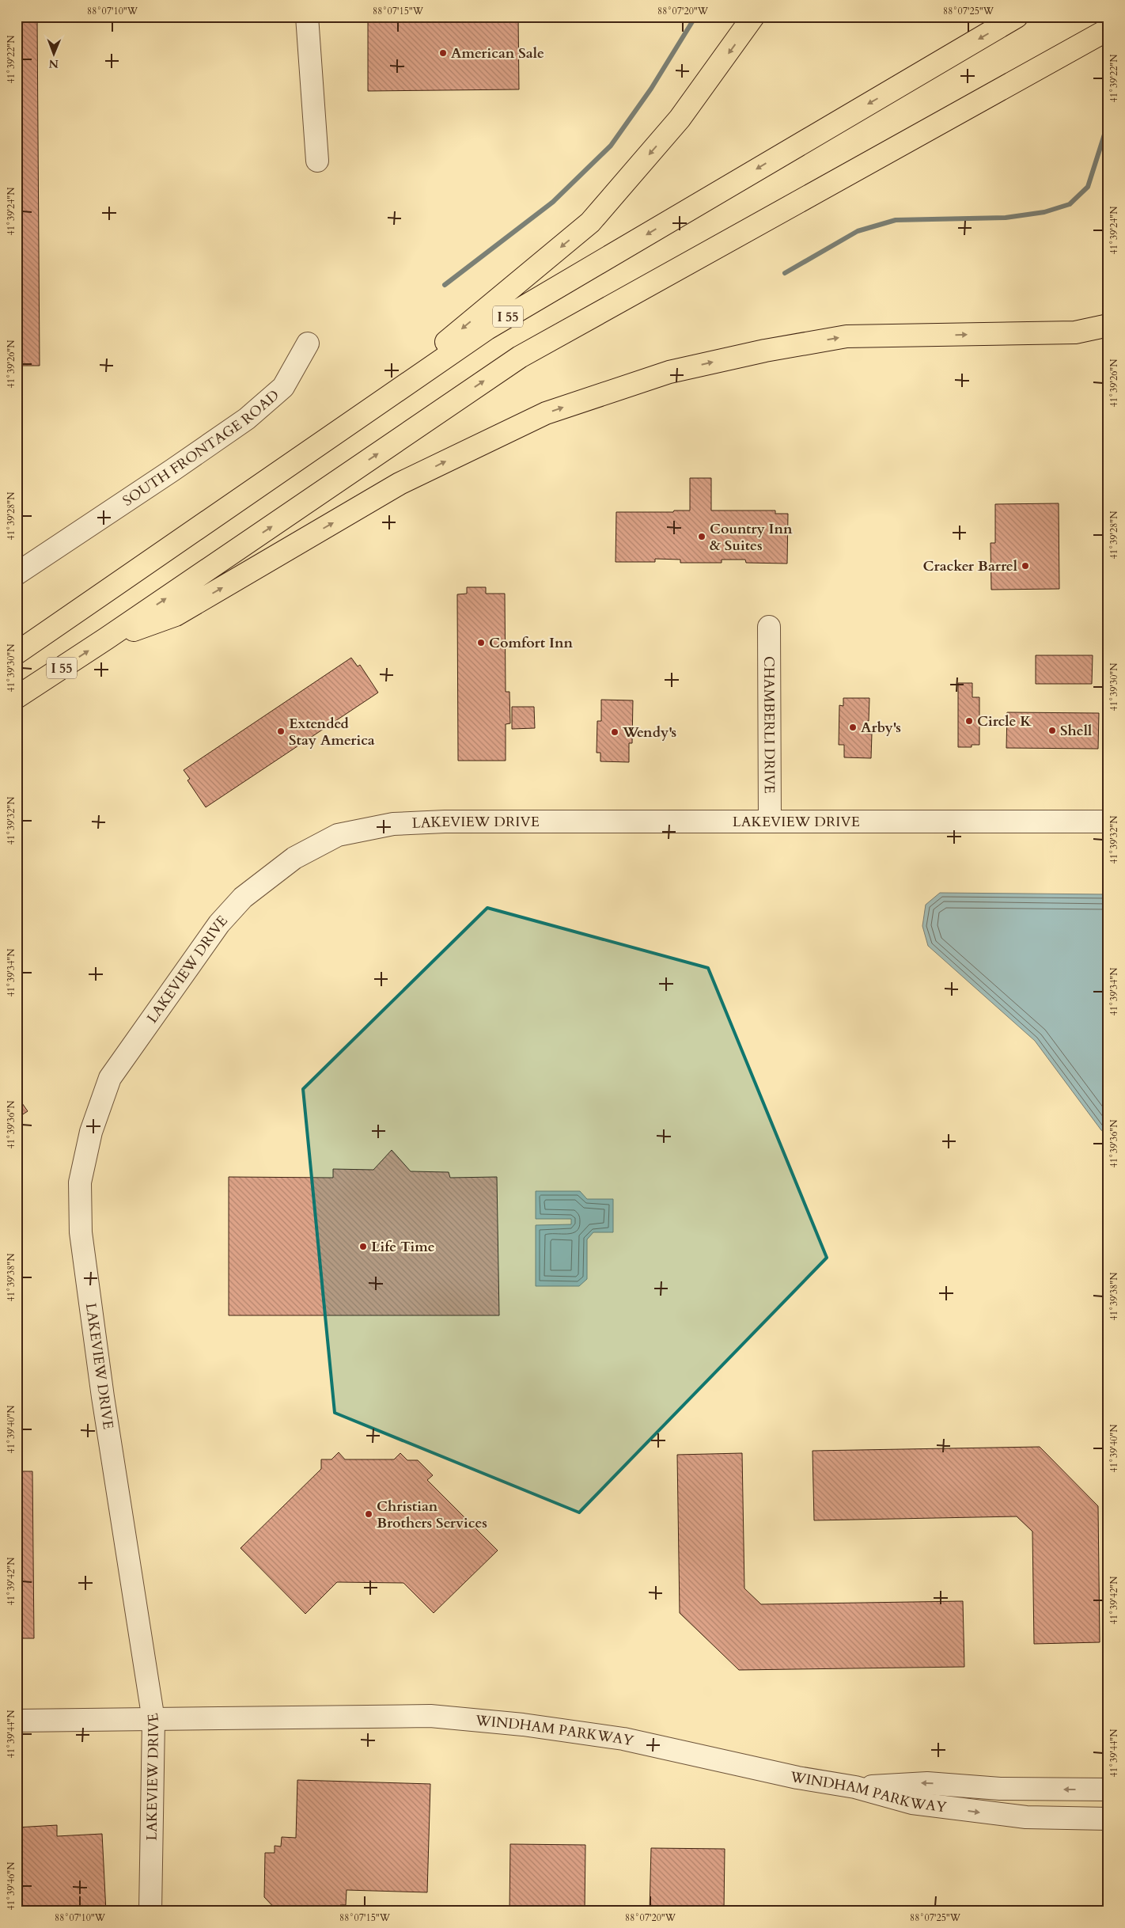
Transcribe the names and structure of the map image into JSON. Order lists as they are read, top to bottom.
{
  "streets": {
    "highway": ["I 55"],
    "street": [
      "SOUTH FRONTAGE ROAD",
      "CHAMBERLI DRIVE",
      "LAKEVIEW DRIVE",
      "WINDHAM PARKWAY"
    ]
  },
  "crossings": [
    ["CHAMBERLI DRIVE", "LAKEVIEW DRIVE"],
    ["LAKEVIEW DRIVE", "WINDHAM PARKWAY"]
  ],
  "places": [
    "American Sale",
    "Country Inn & Suites",
    "Cracker Barrel",
    "Comfort Inn",
    "Circle K",
    "Arby's",
    "Shell",
    "Extended Stay America",
    "Wendy's",
    "Life Time",
    "Christian Brothers Services"
  ],
  "north": "bottom",
  "coordinates": [
    "88°07'10\"W",
    "88°07'15\"W",
    "88°07'20\"W",
    "88°07'25\"W",
    "41°39'22\"N",
    "41°39'24\"N",
    "41°39'26\"N",
    "41°39'28\"N",
    "41°39'30\"N",
    "41°39'32\"N",
    "41°39'34\"N",
    "41°39'36\"N",
    "41°39'38\"N",
    "41°39'40\"N",
    "41°39'42\"N",
    "41°39'44\"N",
    "41°39'46\"N"
  ]
}
